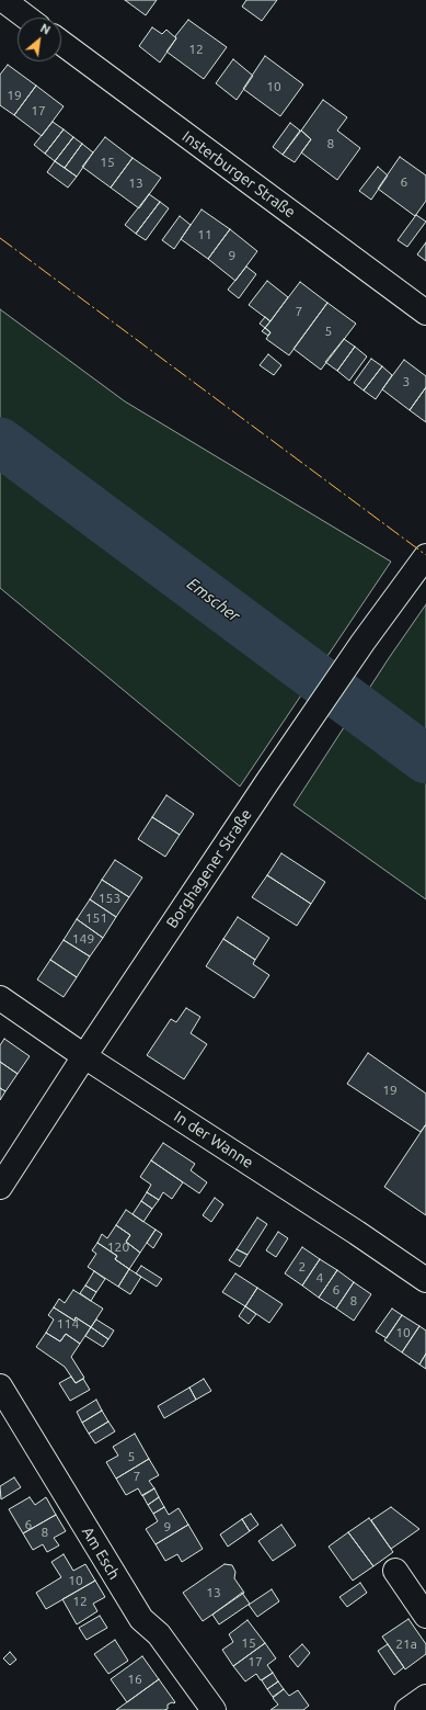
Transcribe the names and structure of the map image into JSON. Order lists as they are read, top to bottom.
{
  "streets": {
    "street": [
      "Insterburger Straße",
      "Borghagener Straße",
      "In der Wanne",
      "Am Esch"
    ]
  },
  "crossings": [
    ["Borghagener Straße", "In der Wanne"]
  ],
  "water": ["Emscher"],
  "house_numbers": [
    "12",
    "10",
    "19",
    "17",
    "8",
    "15",
    "6",
    "13",
    "11",
    "9",
    "7",
    "5",
    "3",
    "153",
    "151",
    "149",
    "19",
    "120",
    "2",
    "4",
    "6",
    "8",
    "114",
    "10",
    "5",
    "7",
    "6",
    "9",
    "8",
    "10",
    "13",
    "12",
    "15",
    "21a",
    "17",
    "16"
  ],
  "north": "top right"
}
